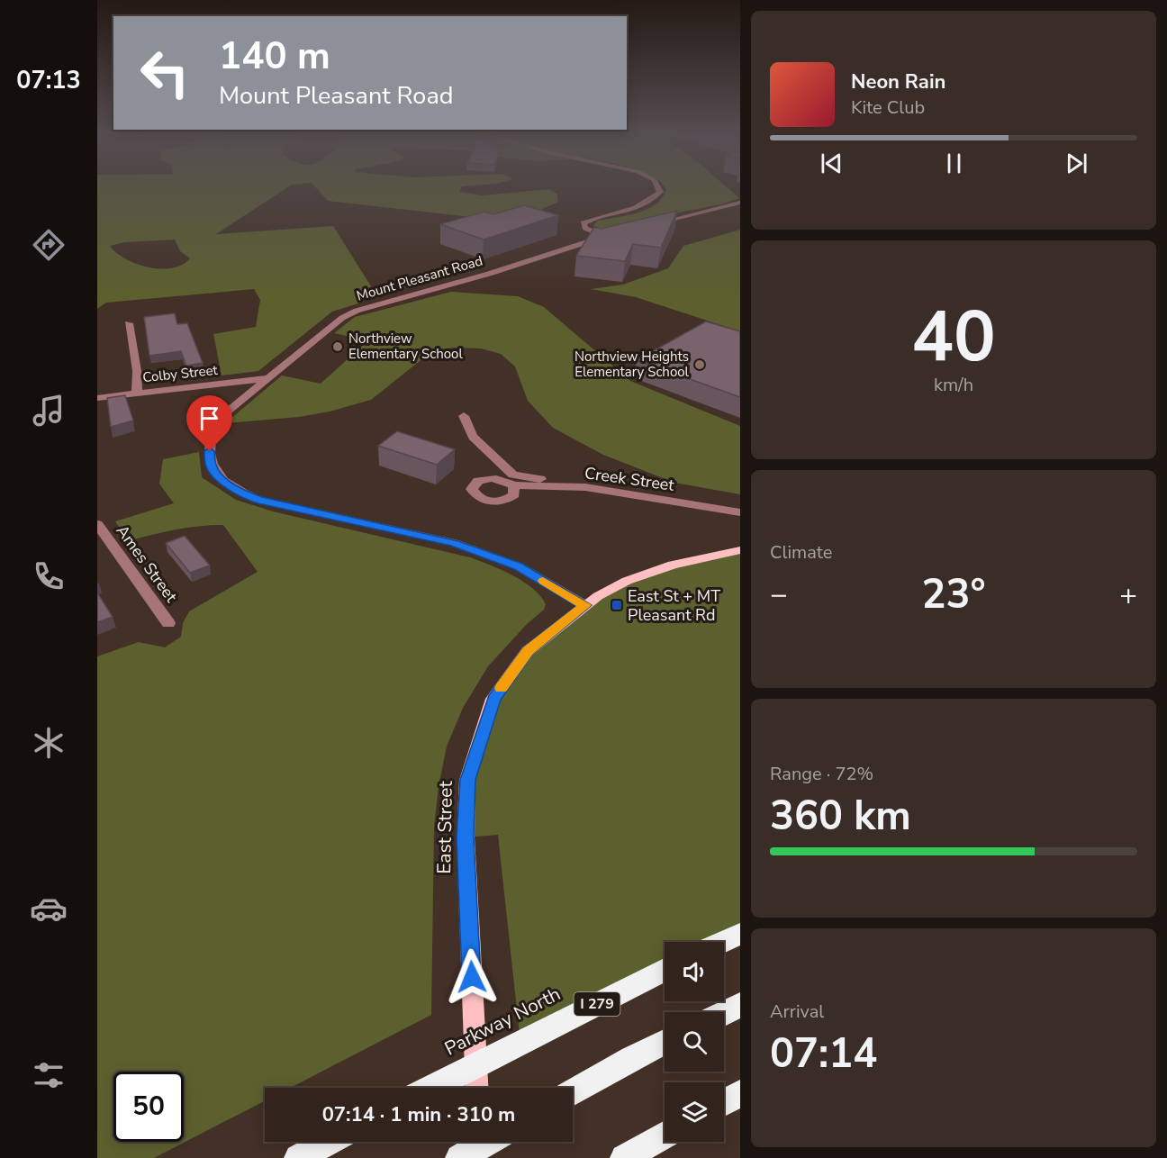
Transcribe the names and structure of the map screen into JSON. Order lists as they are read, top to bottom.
{
  "streets": {
    "highway": ["I 279", "Parkway North"],
    "main road": ["East Street"],
    "street": [
      "Mount Pleasant Road",
      "Colby Street",
      "Creek Street",
      "Ames Street"
    ]
  },
  "crossings": [
    ["Mount Pleasant Road", "Colby Street"],
    ["Mount Pleasant Road", "East Street"]
  ],
  "places": {
    "other": ["Northview Elementary School", "Northview Heights Elementary School"],
    "transit": ["East St + MT Pleasant Rd"]
  },
  "page": {
    "tabs": "07:13",
    "turn": ["140 m", "Mount Pleasant Road"],
    "song": ["Neon Rain", "Kite Club"],
    "tile": [
      ["40", "km/h"],
      "Climate",
      ["Range · 72%", "360 km"],
      ["Arrival", "07:14"]
    ],
    "heat": ["−", "23°", "+"],
    "limit": "50",
    "trip": "07:14 · 1 min · 310 m"
  }
}
